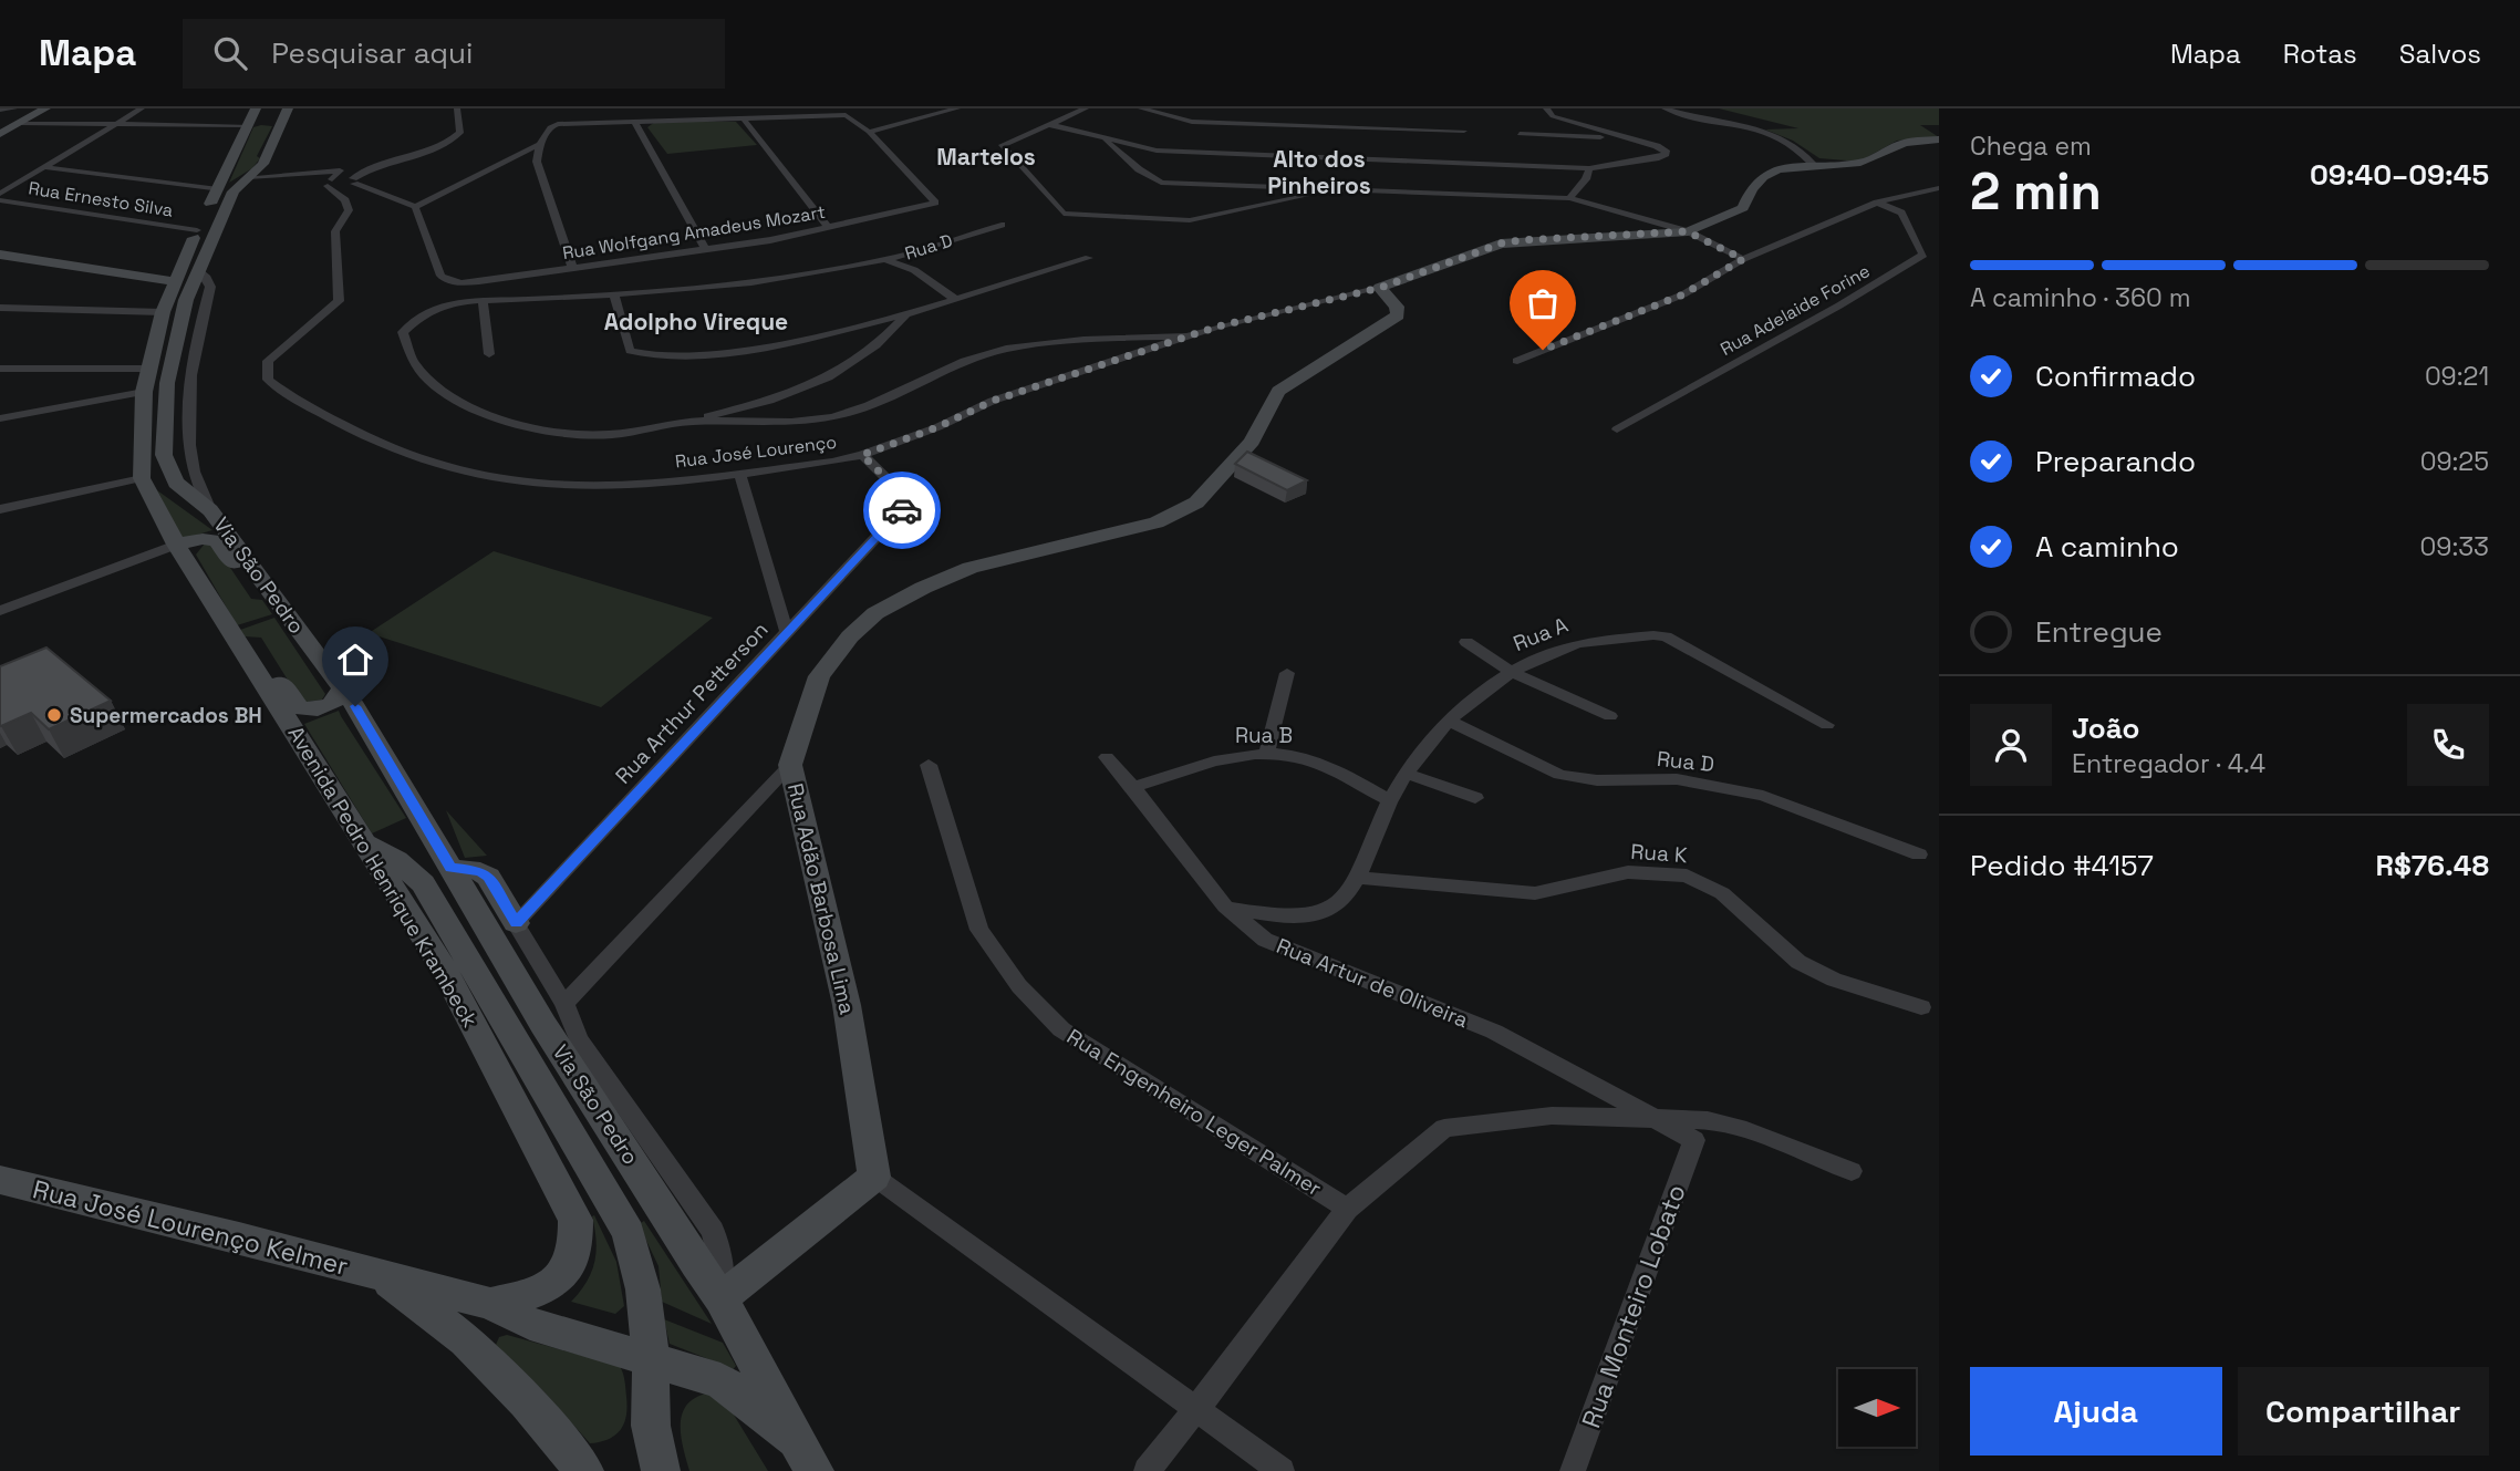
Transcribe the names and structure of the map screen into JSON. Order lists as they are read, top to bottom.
{
  "streets": {
    "main road": [
      "Rua José Lourenço",
      "Via São Pedro",
      "Avenida Pedro Henrique Krambeck",
      "Rua Adão Barbosa Lima",
      "Rua José Lourenço Kelmer"
    ],
    "street": [
      "Rua Ernesto Silva",
      "Rua Wolfgang Amadeus Mozart",
      "Rua D",
      "Rua Adelaide Forine",
      "Rua A",
      "Rua Arthur Petterson",
      "Rua B",
      "Rua K",
      "Rua Artur de Oliveira",
      "Rua Engenheiro Leger Palmer",
      "Rua Monteiro Lobato"
    ]
  },
  "crossings": [
    ["Rua Ernesto Silva", "Avenida Pedro Henrique Krambeck"],
    ["Rua D", "Rua A"],
    ["Rua José Lourenço", "Rua Arthur Petterson"],
    ["Rua José Lourenço", "Rua Adão Barbosa Lima"],
    ["Via São Pedro", "Avenida Pedro Henrique Krambeck"],
    ["Via São Pedro", "Rua José Lourenço Kelmer"],
    ["Rua A", "Rua B"],
    ["Rua A", "Rua K"],
    ["Rua B", "Rua Artur de Oliveira"],
    ["Avenida Pedro Henrique Krambeck", "Rua José Lourenço Kelmer"],
    ["Rua Artur de Oliveira", "Rua Monteiro Lobato"]
  ],
  "districts": ["Martelos", "Alto dos Pinheiros", "Adolpho Vireque"],
  "places": ["Supermercados BH"],
  "north": "right",
  "page": {
    "header": "Mapa",
    "search": "Pesquisar aqui",
    "nav": ["Mapa", "Rotas", "Salvos"],
    "heading": ["2 min", "Chega em", "09:40–09:45"],
    "panel": [
      "João",
      "Entregador · 4.4",
      "Pedido #4157",
      "R$76.48"
    ],
    "bar": "A caminho · 360 m",
    "list": [
      ["Confirmado", "09:21"],
      ["Preparando", "09:25"],
      ["A caminho", "09:33"],
      "Entregue"
    ],
    "buttons": ["Ajuda", "Compartilhar"]
  }
}
